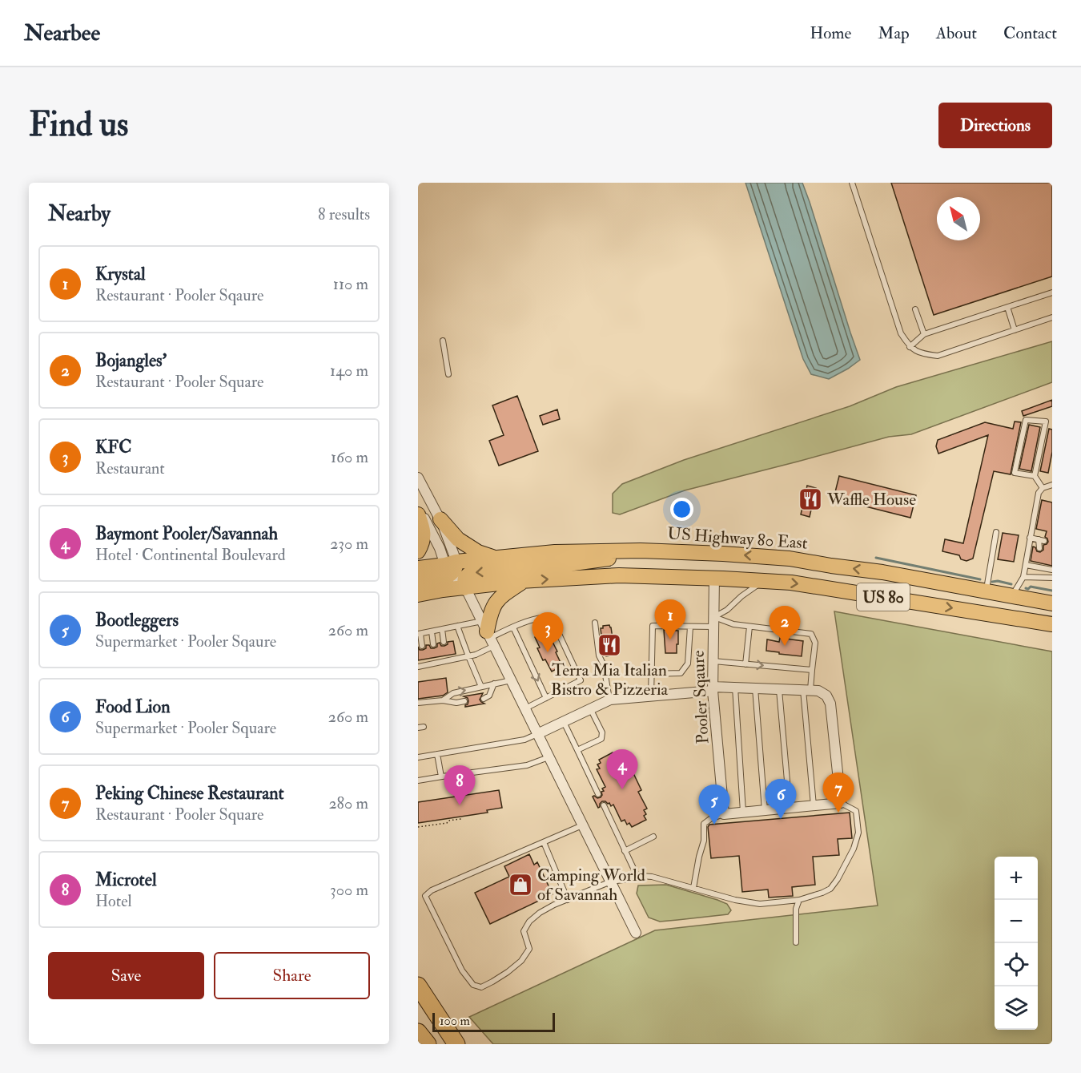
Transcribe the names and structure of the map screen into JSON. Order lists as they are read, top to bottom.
{
  "streets": {
    "main road": ["US Highway 80 East", "US 80"],
    "street": ["Pooler Sqaure"]
  },
  "crossings": [
    ["US 80", "Pooler Sqaure"]
  ],
  "places": {
    "restaurant": ["Waffle House", "Terra Mia Italian Bistro & Pizzeria"],
    "shop": ["Camping World of Savannah"]
  },
  "scale_bar": "100 m",
  "north": "top left",
  "page": {
    "header": "Nearbee",
    "nav": [
      "Home",
      "Map",
      "About",
      "Contact"
    ],
    "buttons": [
      "Directions",
      ["Save", "Share"]
    ],
    "title": "Find us",
    "heading": ["Nearby", "8 results"],
    "list": [
      {
        "mark": "1",
        "name": "Krystal",
        "note": "Restaurant · Pooler Sqaure",
        "value": "110 m"
      },
      {
        "mark": "2",
        "name": "Bojangles'",
        "note": "Restaurant · Pooler Square",
        "value": "140 m"
      },
      {
        "mark": "3",
        "name": "KFC",
        "note": "Restaurant",
        "value": "160 m"
      },
      {
        "mark": "4",
        "name": "Baymont Pooler/Savannah",
        "note": "Hotel · Continental Boulevard",
        "value": "230 m"
      },
      {
        "mark": "5",
        "name": "Bootleggers",
        "note": "Supermarket · Pooler Sqaure",
        "value": "260 m"
      },
      {
        "mark": "6",
        "name": "Food Lion",
        "note": "Supermarket · Pooler Square",
        "value": "260 m"
      },
      {
        "mark": "7",
        "name": "Peking Chinese Restaurant",
        "note": "Restaurant · Pooler Square",
        "value": "280 m"
      },
      {
        "mark": "8",
        "name": "Microtel",
        "note": "Hotel",
        "value": "300 m"
      }
    ],
    "pins": [
      "1",
      "2",
      "3",
      "4",
      "8",
      "7",
      "6",
      "5"
    ],
    "map_buttons": ["+", "−"],
    "scale": "100 m"
  }
}
